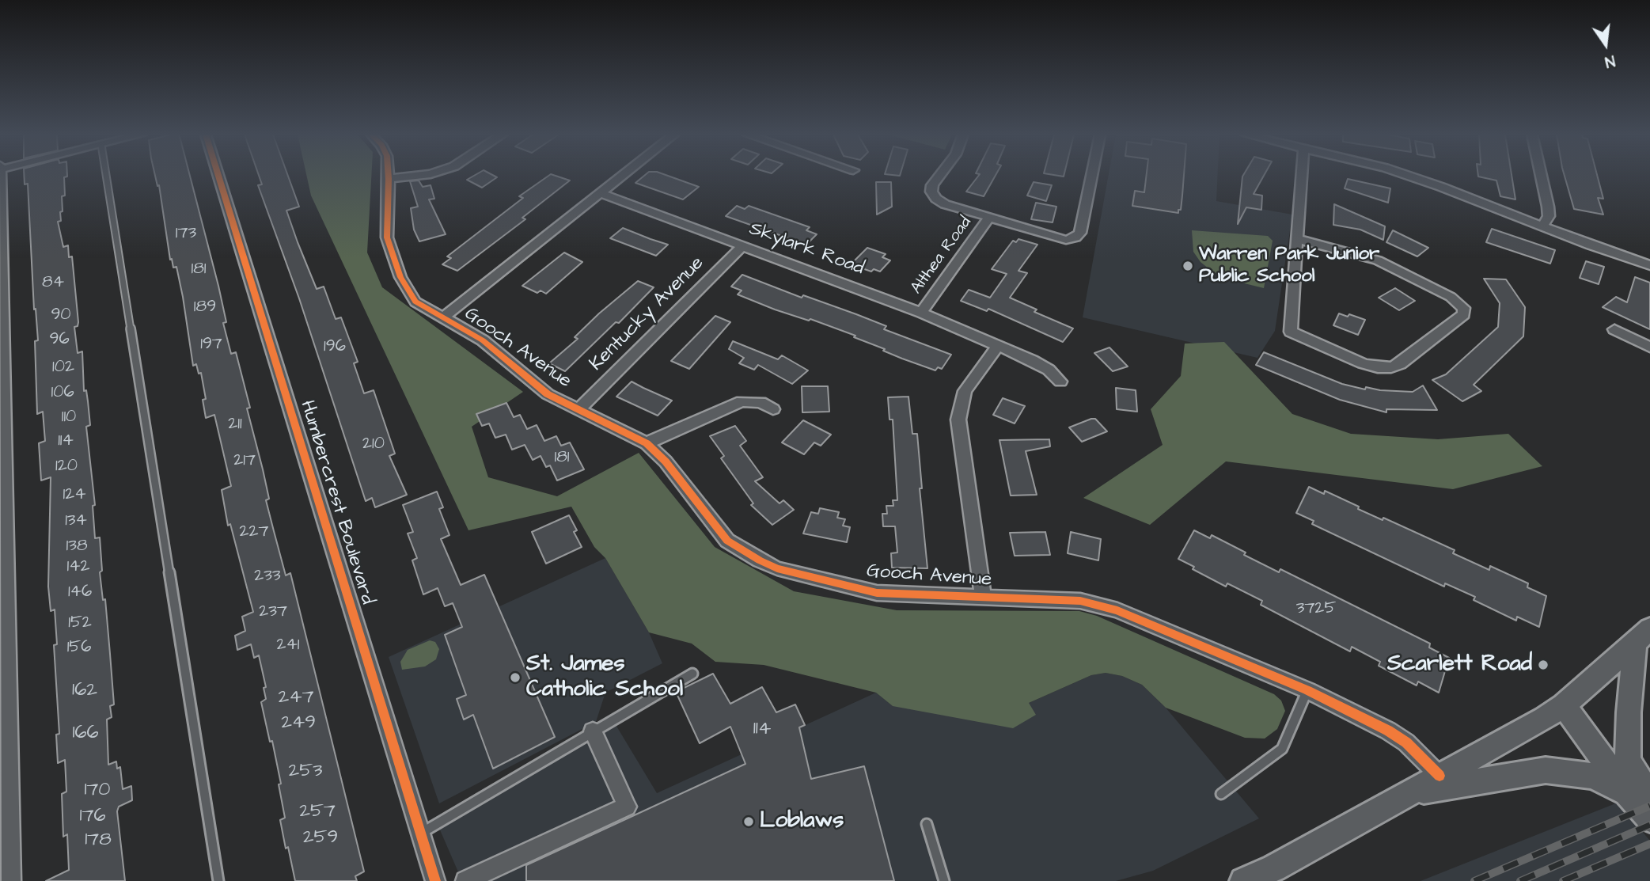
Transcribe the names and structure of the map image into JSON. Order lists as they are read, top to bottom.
{
  "streets": {
    "street": [
      "Skylark Road",
      "Althea Road",
      "Kentucky Avenue",
      "Gooch Avenue",
      "Humbercrest Boulevard"
    ]
  },
  "crossings": [
    ["Skylark Road", "Althea Road"],
    ["Skylark Road", "Kentucky Avenue"],
    ["Kentucky Avenue", "Gooch Avenue"]
  ],
  "places": [
    "Warren Park Junior Public School",
    "Scarlett Road",
    "St. James Catholic School",
    "Loblaws"
  ],
  "house_numbers": [
    "173",
    "181",
    "84",
    "189",
    "90",
    "96",
    "197",
    "196",
    "102",
    "106",
    "110",
    "211",
    "114",
    "210",
    "181",
    "217",
    "120",
    "124",
    "134",
    "227",
    "138",
    "142",
    "233",
    "146",
    "3725",
    "237",
    "152",
    "241",
    "156",
    "162",
    "247",
    "249",
    "114",
    "166",
    "253",
    "170",
    "257",
    "176",
    "259",
    "178"
  ],
  "north": "bottom"
}
